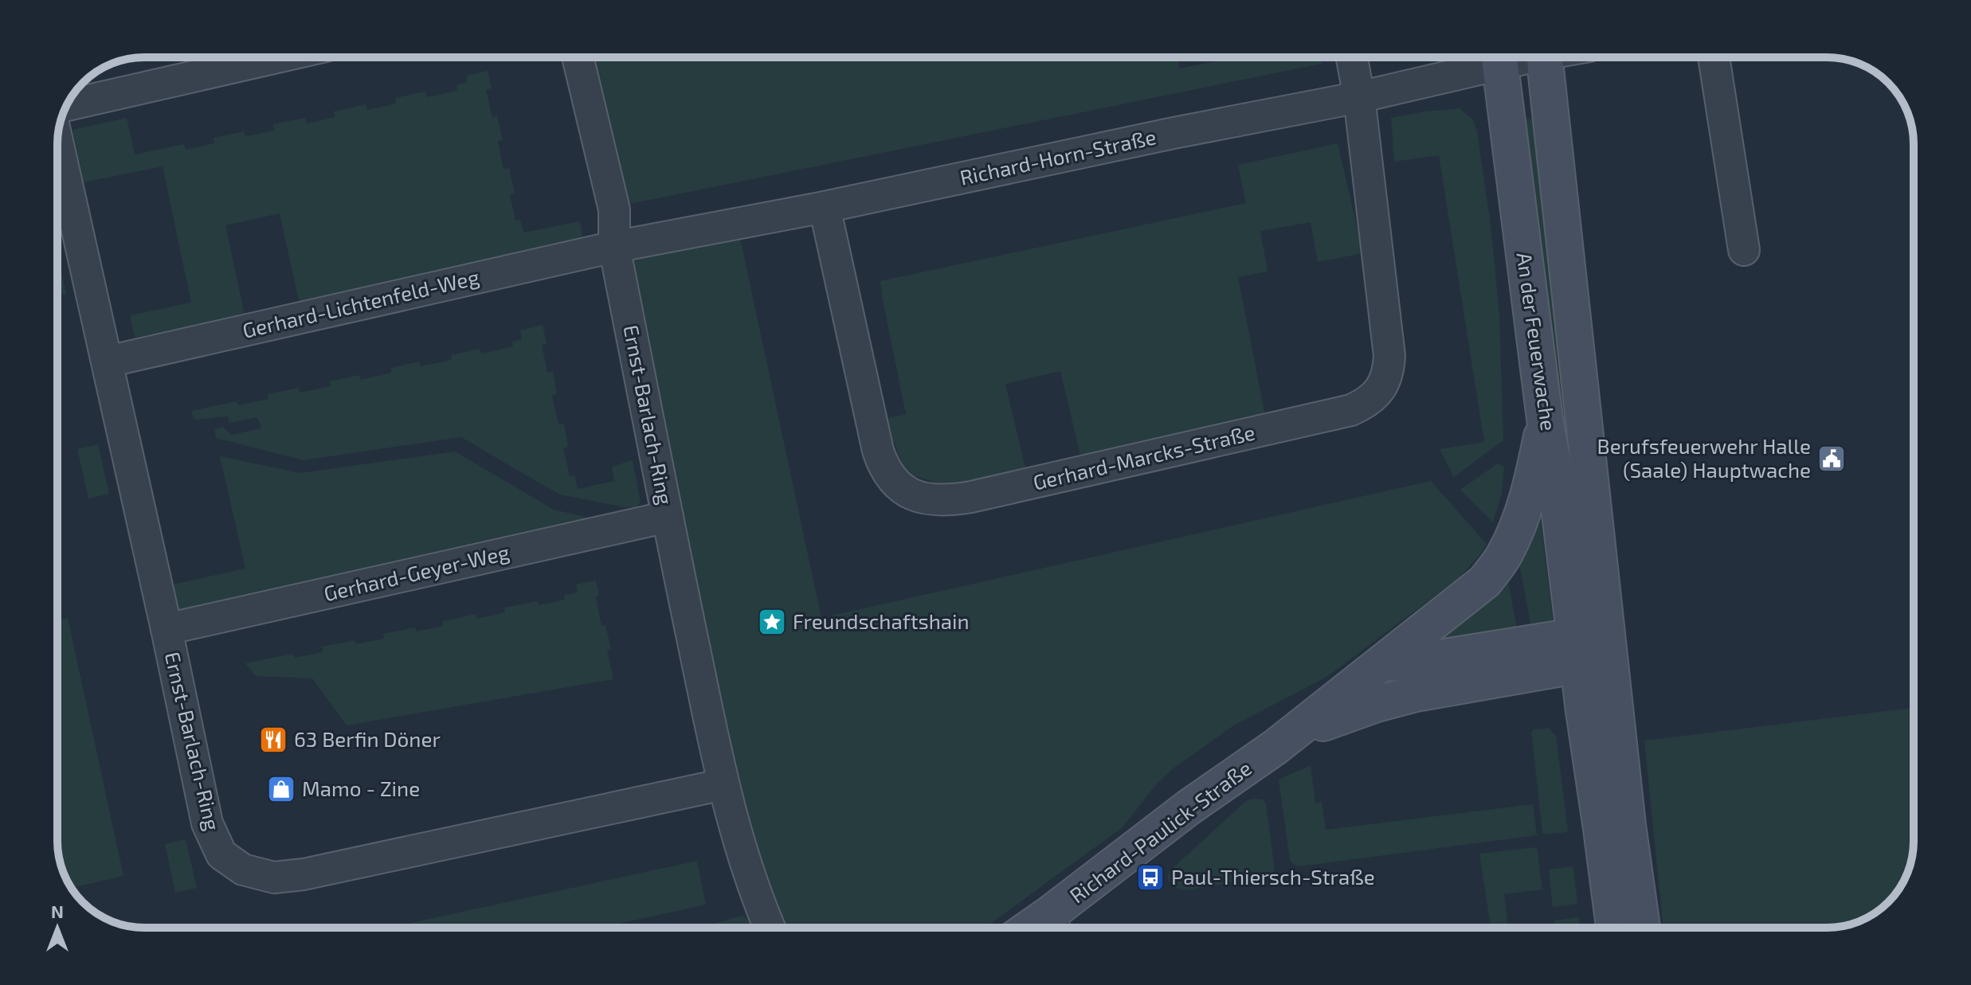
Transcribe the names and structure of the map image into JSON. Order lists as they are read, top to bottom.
{
  "streets": {
    "street": [
      "Richard-Horn-Straße",
      "Gerhard-Lichtenfeld-Weg",
      "An der Feuerwache",
      "Ernst-Barlach-Ring",
      "Gerhard-Marcks-Straße",
      "Gerhard-Geyer-Weg",
      "Richard-Paulick-Straße"
    ]
  },
  "crossings": [
    ["Richard-Horn-Straße", "Gerhard-Lichtenfeld-Weg"],
    ["Richard-Horn-Straße", "Ernst-Barlach-Ring"],
    ["Richard-Horn-Straße", "Gerhard-Marcks-Straße"],
    ["Gerhard-Lichtenfeld-Weg", "Ernst-Barlach-Ring"],
    ["An der Feuerwache", "Richard-Paulick-Straße"],
    ["Ernst-Barlach-Ring", "Gerhard-Geyer-Weg"]
  ],
  "places": {
    "public building": ["Berufsfeuerwehr Halle (Saale) Hauptwache"],
    "place": ["Freundschaftshain"],
    "restaurant": ["63 Berfin Döner"],
    "shop": ["Mamo - Zine"],
    "bus stop": ["Paul-Thiersch-Straße"]
  },
  "north": "top"
}
